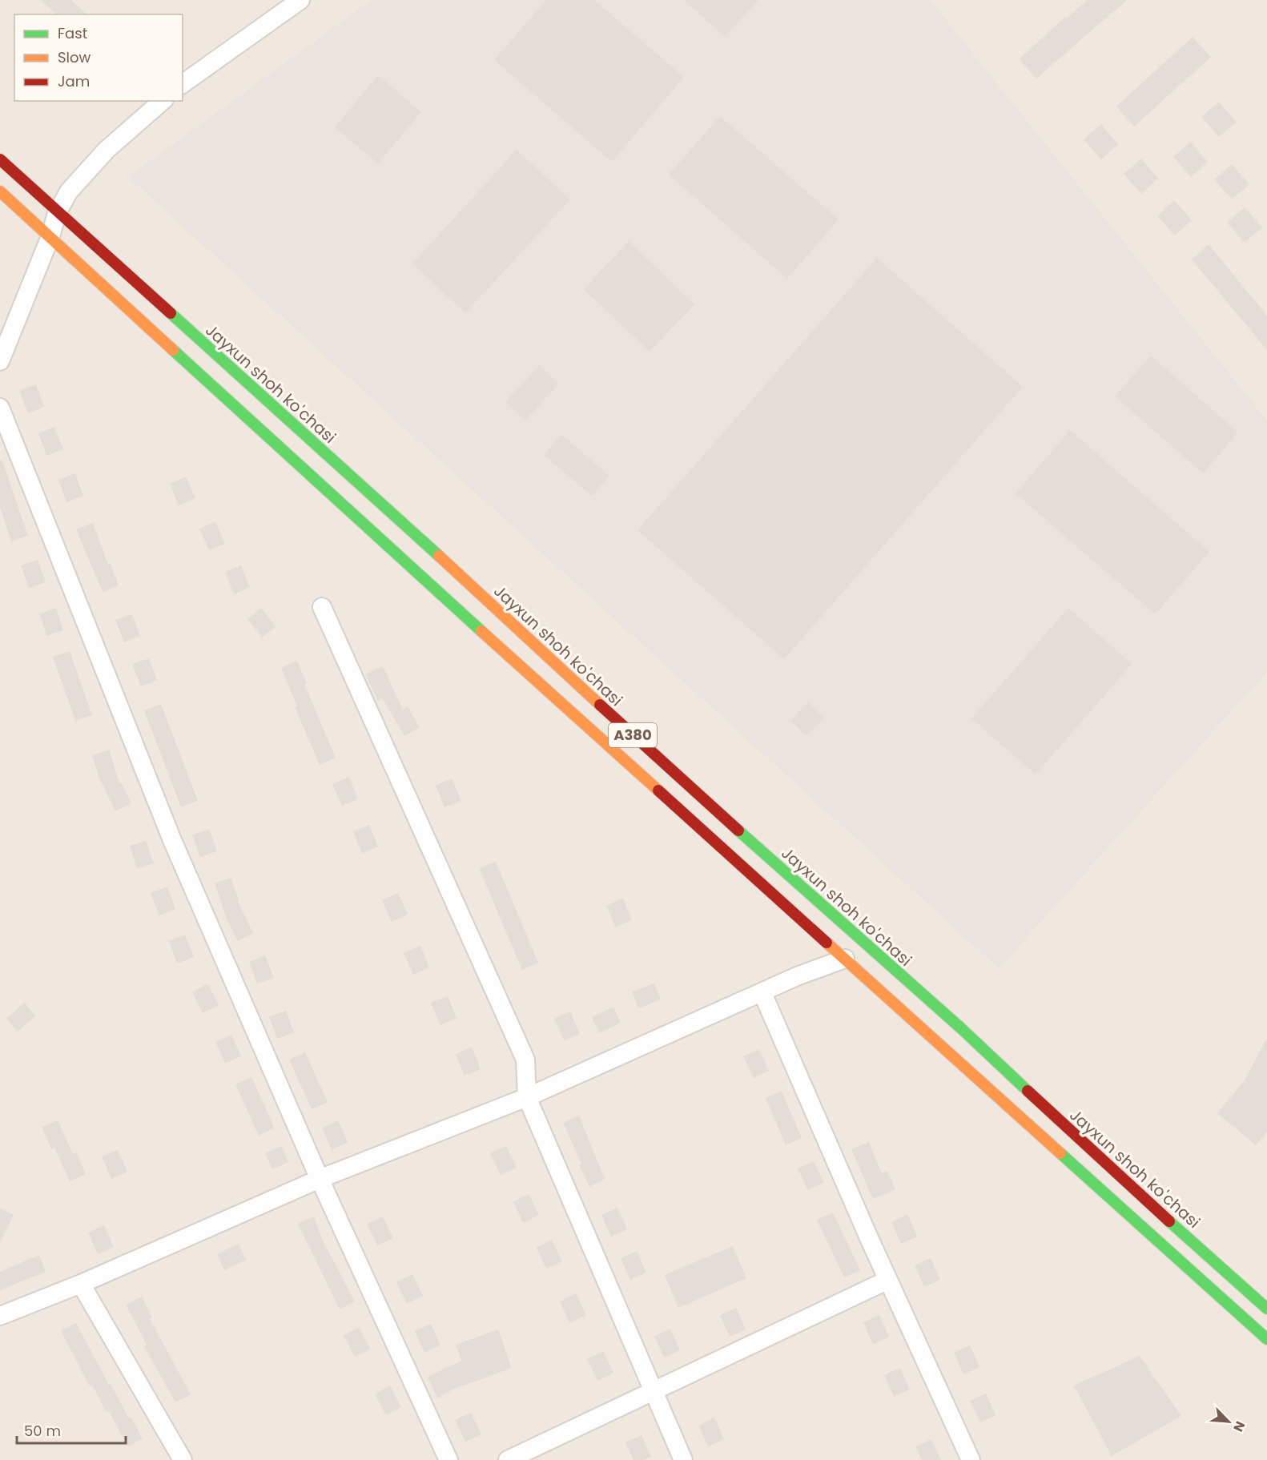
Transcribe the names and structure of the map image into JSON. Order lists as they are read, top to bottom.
{
  "streets": {
    "highway": ["Jayxun shoh ko'chasi", "A380"]
  },
  "legend": ["Fast", "Slow", "Jam"],
  "scale_bar": "50 m",
  "north": "bottom right"
}
